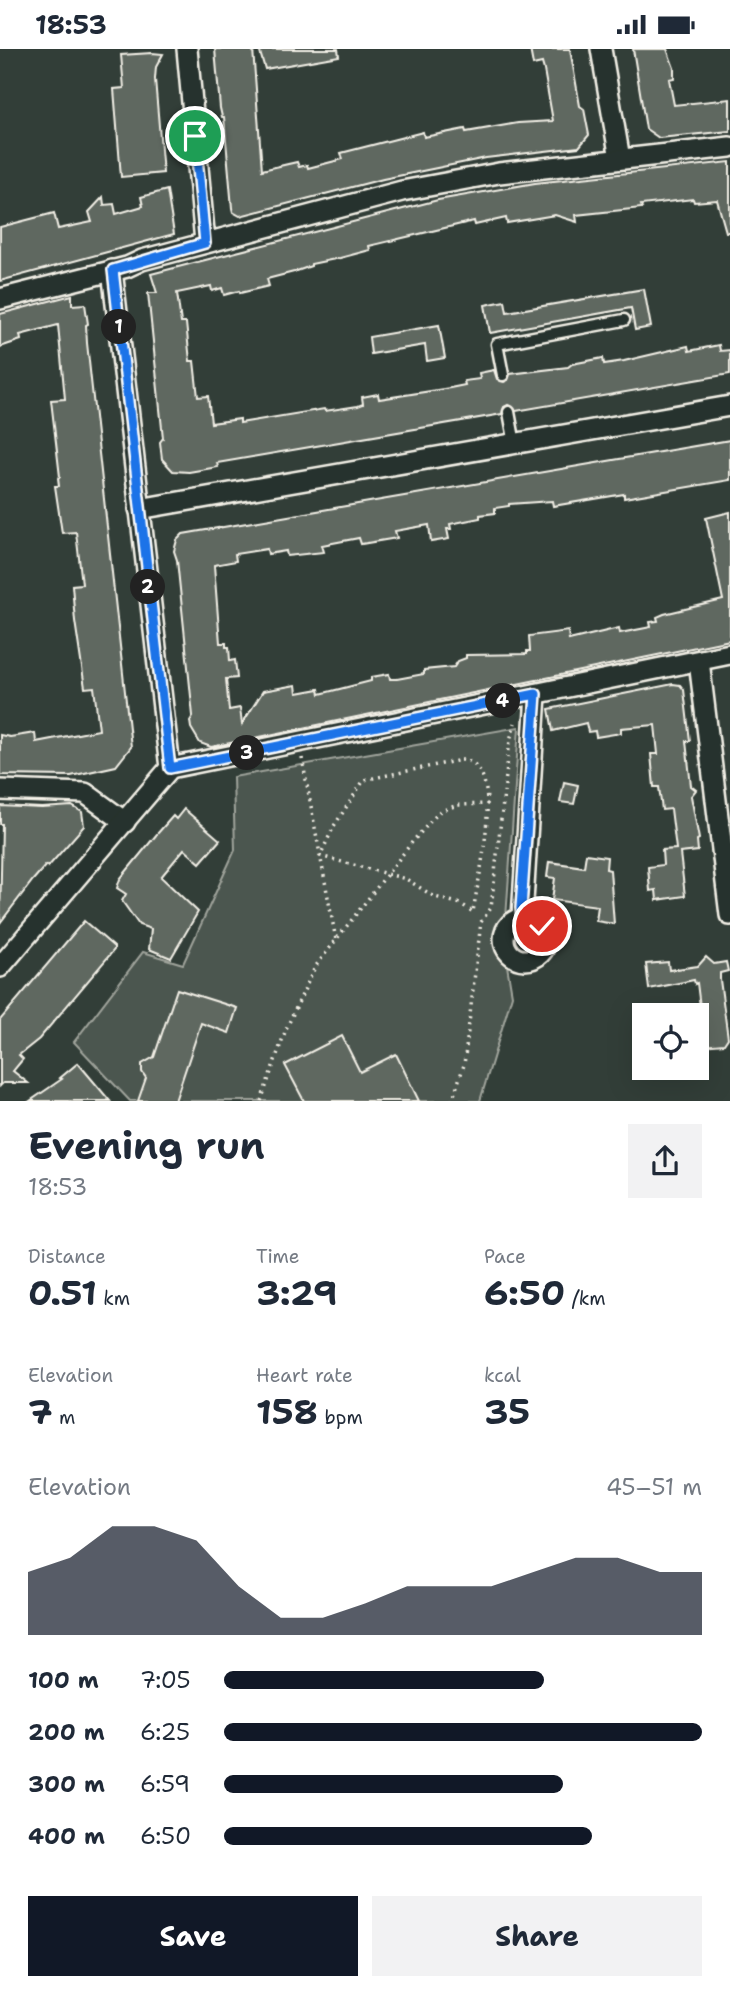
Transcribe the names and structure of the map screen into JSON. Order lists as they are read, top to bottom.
{
  "page": {
    "status": "18:53",
    "pins": [
      "1",
      "2",
      "4",
      "3"
    ],
    "heading": ["Evening run", "18:53"],
    "stats": [
      ["Distance", "0.51 km"],
      ["Time", "3:29"],
      ["Pace", "6:50 /km"],
      ["Elevation", "7 m"],
      ["Heart rate", "158 bpm"],
      ["kcal", "35"]
    ],
    "chart": ["Elevation", "45–51 m"],
    "list": [
      {
        "name": "100 m",
        "note": "7:05"
      },
      {
        "name": "200 m",
        "note": "6:25"
      },
      {
        "name": "300 m",
        "note": "6:59"
      },
      {
        "name": "400 m",
        "note": "6:50"
      }
    ],
    "buttons": ["Save", "Share"]
  }
}
